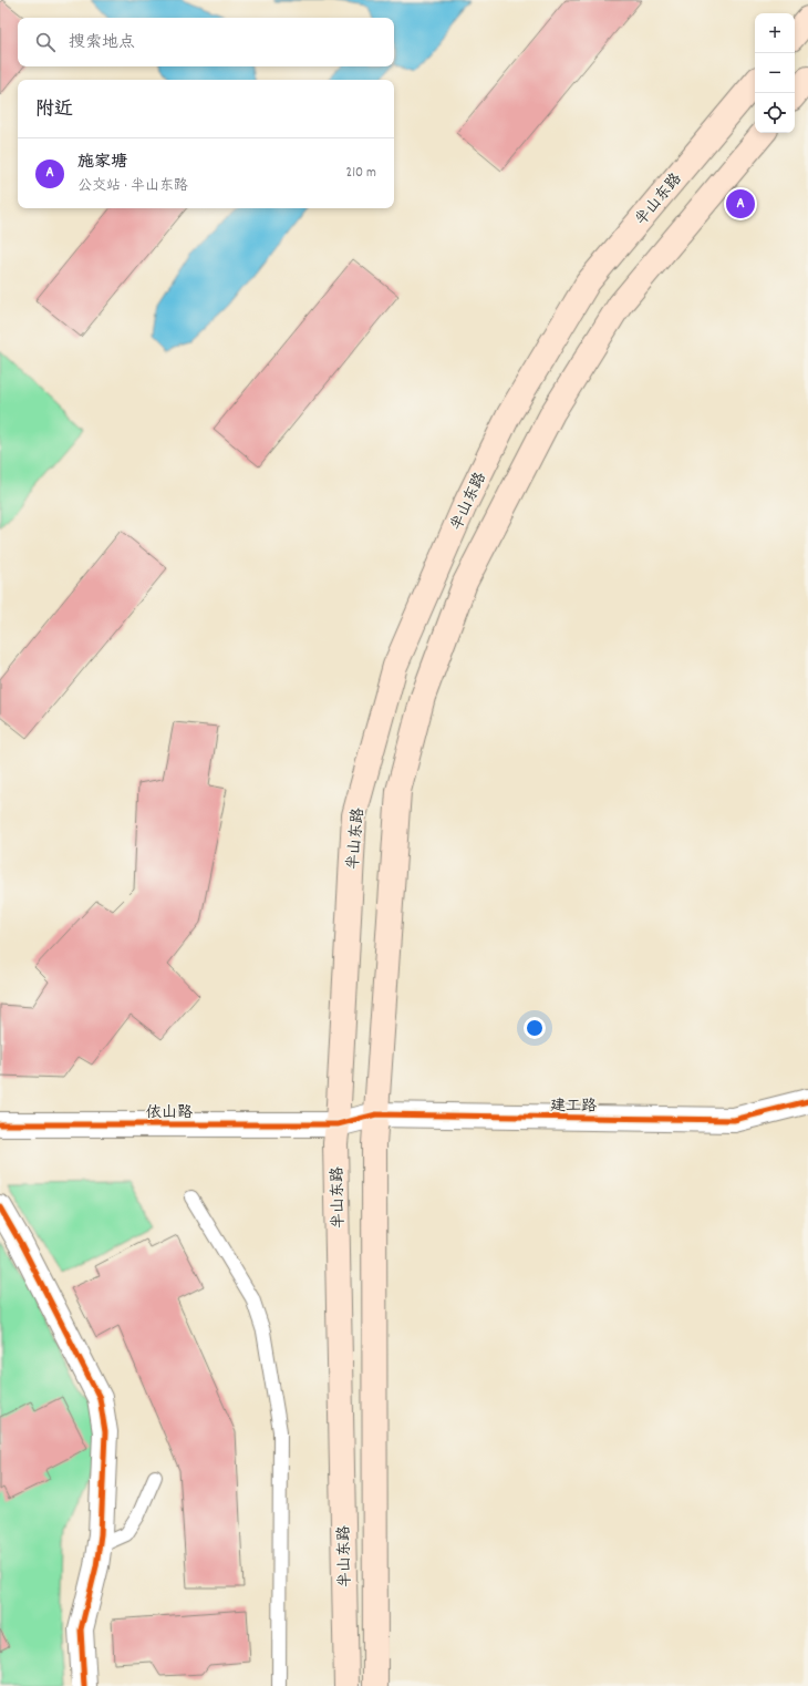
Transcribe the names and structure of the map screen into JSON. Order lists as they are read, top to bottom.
{
  "streets": {
    "main road": ["半山东路"],
    "street": ["建工路", "依山路"]
  },
  "crossings": [
    ["半山东路", "建工路"],
    ["半山东路", "依山路"],
    ["建工路", "依山路"]
  ],
  "page": {
    "map_buttons": ["+", "−"],
    "search": "搜索地点",
    "heading": "附近",
    "list": [
      {
        "mark": "A",
        "name": "施家塘",
        "note": "公交站 · 半山东路",
        "value": "210 m"
      }
    ],
    "pins": "A"
  }
}
